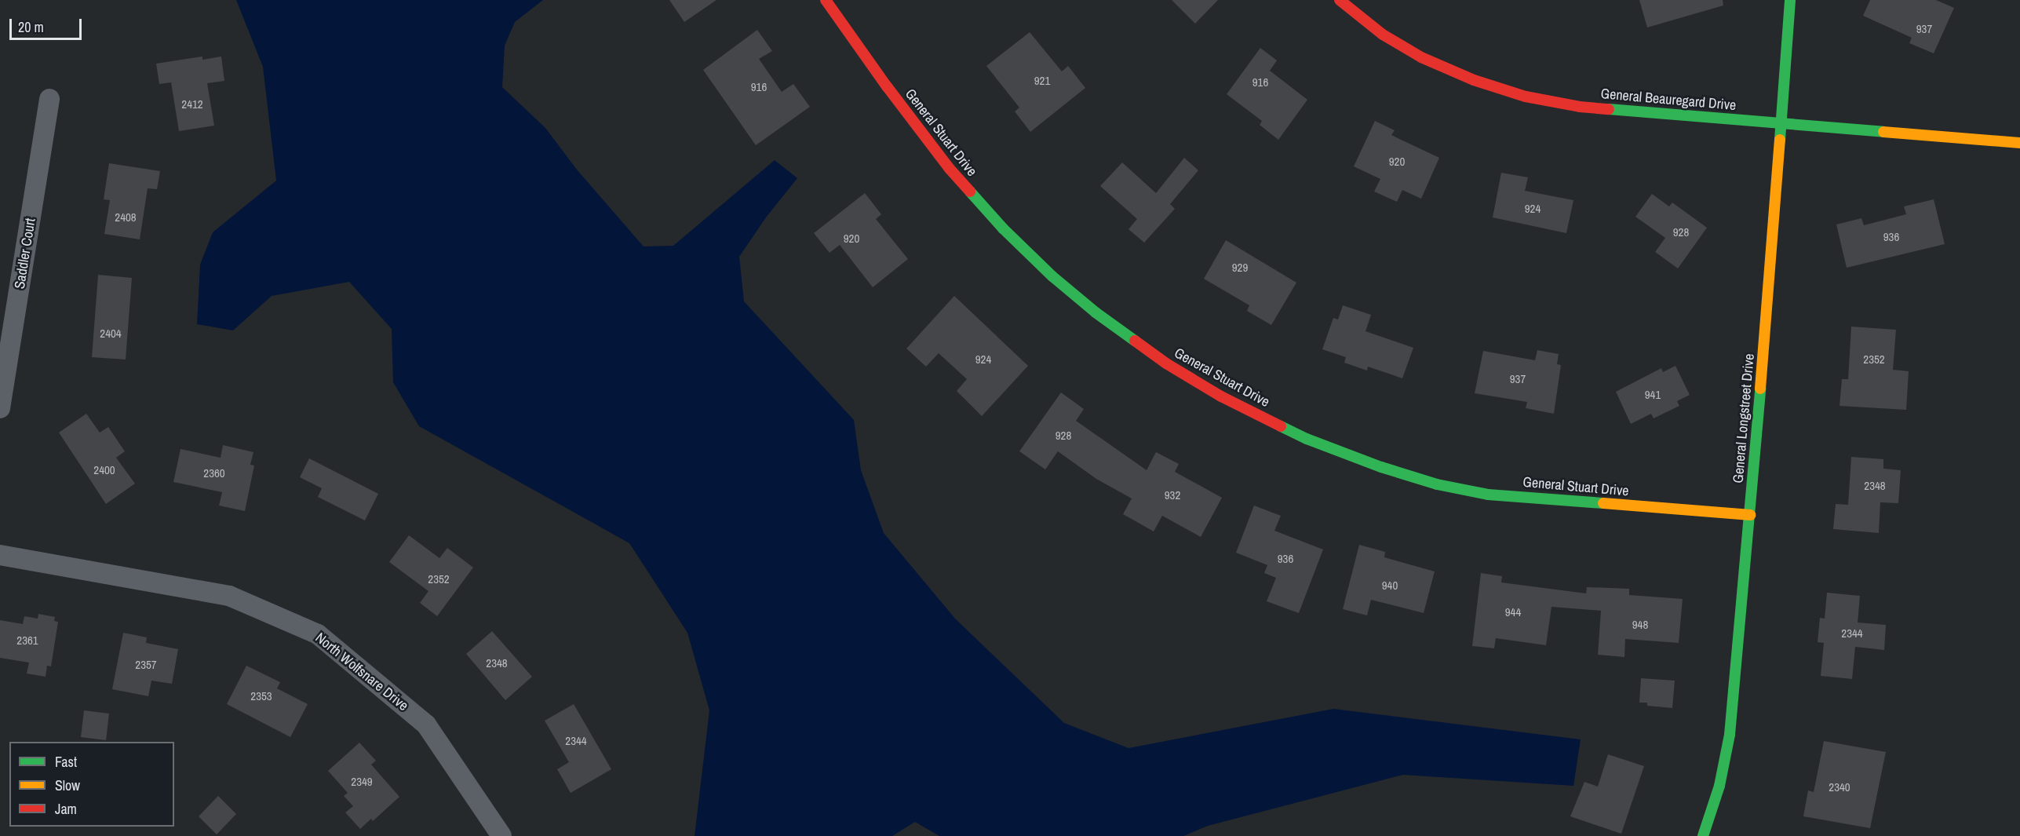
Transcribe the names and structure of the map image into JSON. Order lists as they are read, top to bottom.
{
  "streets": {
    "street": [
      "General Beauregard Drive",
      "General Stuart Drive",
      "Saddler Court",
      "General Longstreet Drive",
      "North Wolfsnare Drive"
    ]
  },
  "crossings": [
    ["General Beauregard Drive", "General Longstreet Drive"],
    ["General Stuart Drive", "General Longstreet Drive"]
  ],
  "house_numbers": [
    "937",
    "921",
    "916",
    "916",
    "2412",
    "920",
    "924",
    "2408",
    "928",
    "936",
    "920",
    "929",
    "2404",
    "924",
    "2352",
    "937",
    "941",
    "928",
    "2400",
    "2360",
    "2348",
    "932",
    "936",
    "2352",
    "940",
    "944",
    "948",
    "2344",
    "2361",
    "2348",
    "2357",
    "2353",
    "2344",
    "2349",
    "2340"
  ],
  "legend": ["Fast", "Slow", "Jam"],
  "scale_bar": "20 m"
}
